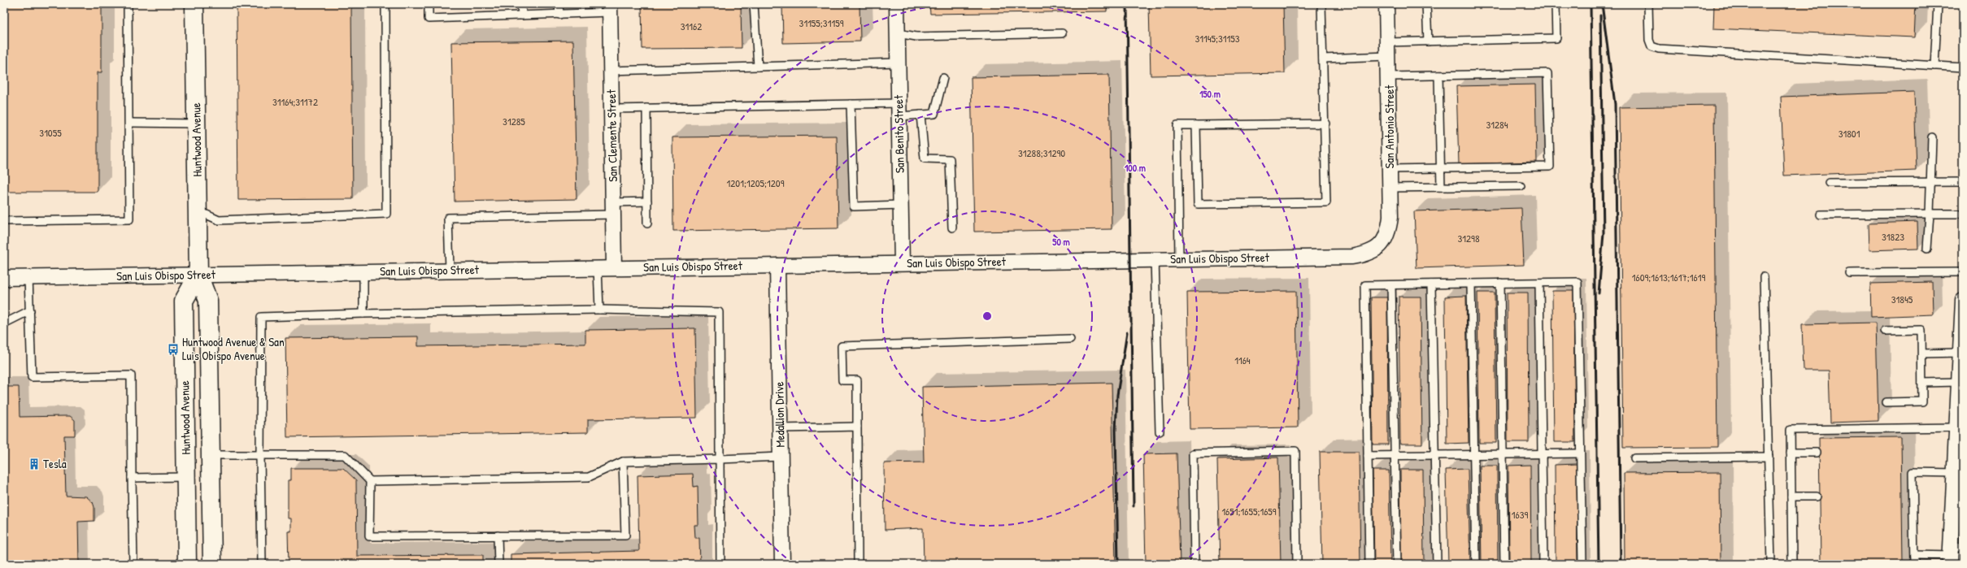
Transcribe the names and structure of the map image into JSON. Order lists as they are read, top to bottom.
{
  "streets": {
    "street": [
      "San Antonio Street",
      "San Benito Street",
      "San Clemente Street",
      "Huntwood Avenue",
      "San Luis Obispo Street",
      "Medallion Drive"
    ]
  },
  "crossings": [
    ["San Antonio Street", "San Luis Obispo Street"],
    ["San Benito Street", "San Luis Obispo Street"],
    ["San Clemente Street", "San Luis Obispo Street"],
    ["Huntwood Avenue", "San Luis Obispo Street"],
    ["San Luis Obispo Street", "Medallion Drive"]
  ],
  "places": {
    "bus stop": ["Huntwood Avenue & San Luis Obispo Avenue"],
    "building": ["Tesla"]
  },
  "house_numbers": [
    "31155;31159",
    "31162",
    "31145;31153",
    "31164;31172",
    "31285",
    "31284",
    "31055",
    "31801",
    "31288;31290",
    "1201;1205;1209",
    "31823",
    "31298",
    "1609;1613;1617;1619",
    "31845",
    "1164",
    "1651;1655;1659",
    "1639"
  ],
  "rings": ["150 m", "100 m", "50 m"]
}
